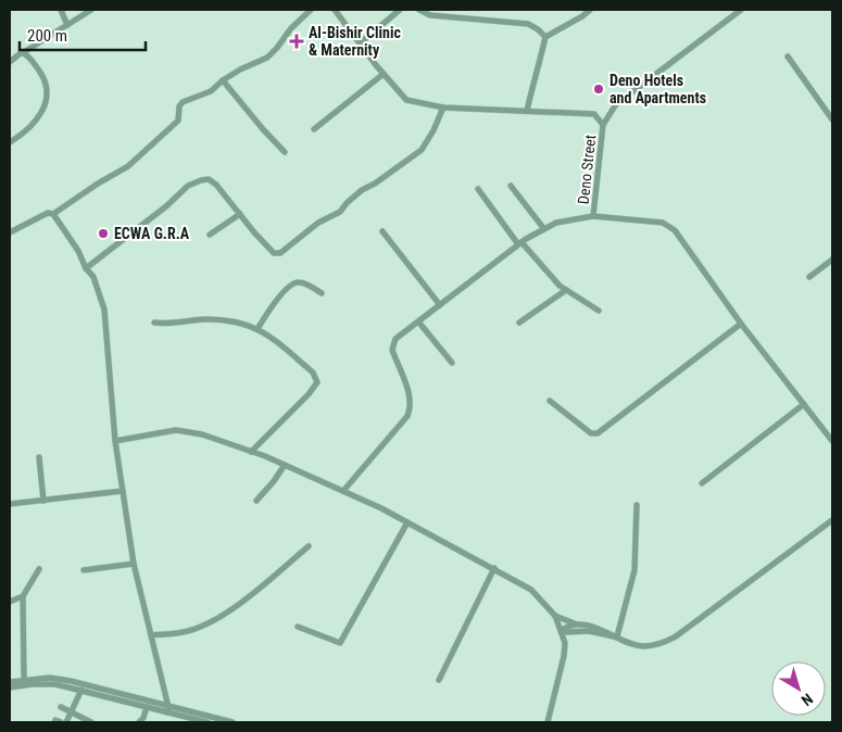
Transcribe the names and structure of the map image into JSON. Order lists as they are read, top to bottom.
{
  "streets": {
    "street": ["Deno Street"]
  },
  "places": {
    "health": ["Al-Bishir Clinic & Maternity"],
    "other": ["Deno Hotels and Apartments", "ECWA G.R.A"]
  },
  "scale_bar": "200 m",
  "north": "bottom right"
}
